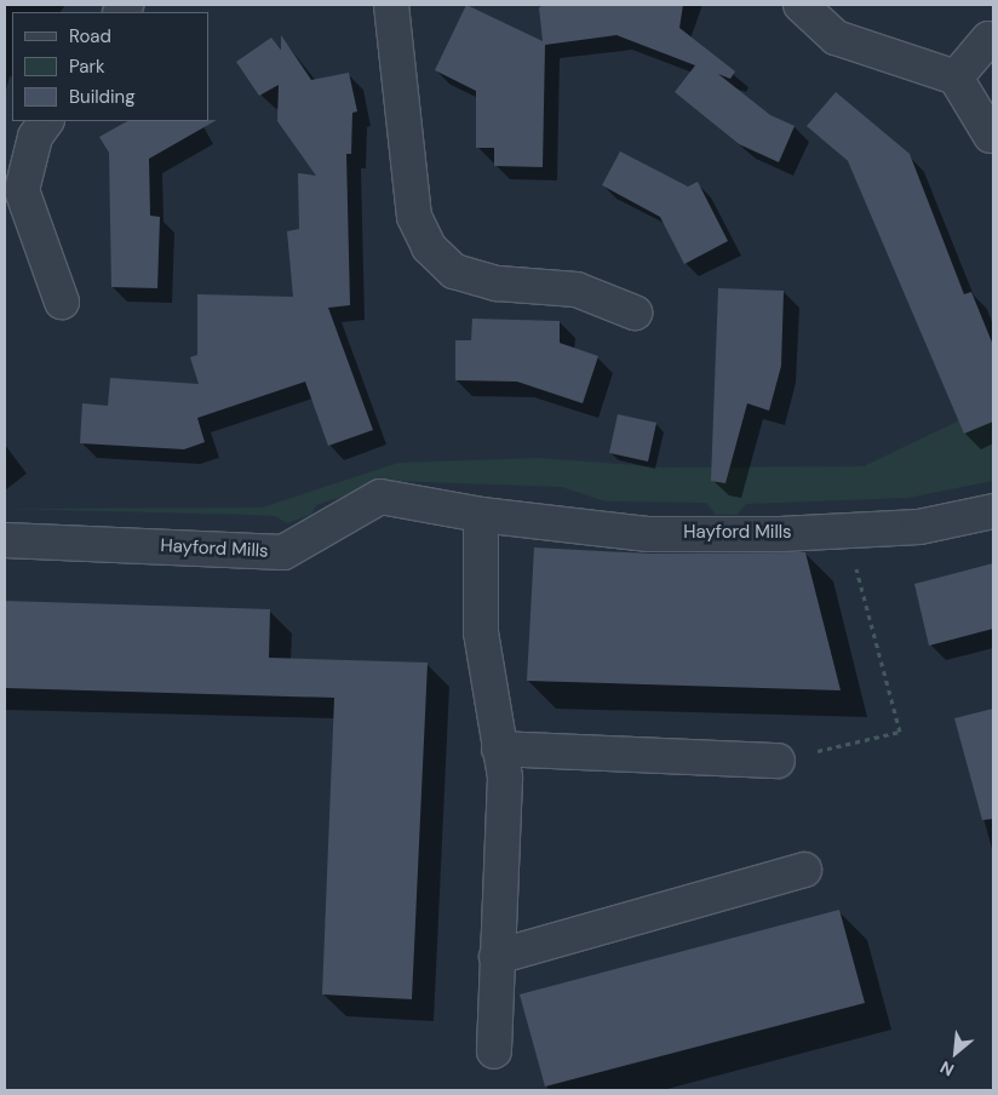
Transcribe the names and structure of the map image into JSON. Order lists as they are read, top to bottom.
{
  "streets": {
    "street": ["Hayford Mills"]
  },
  "legend": ["Road", "Park", "Building"],
  "north": "bottom left"
}
